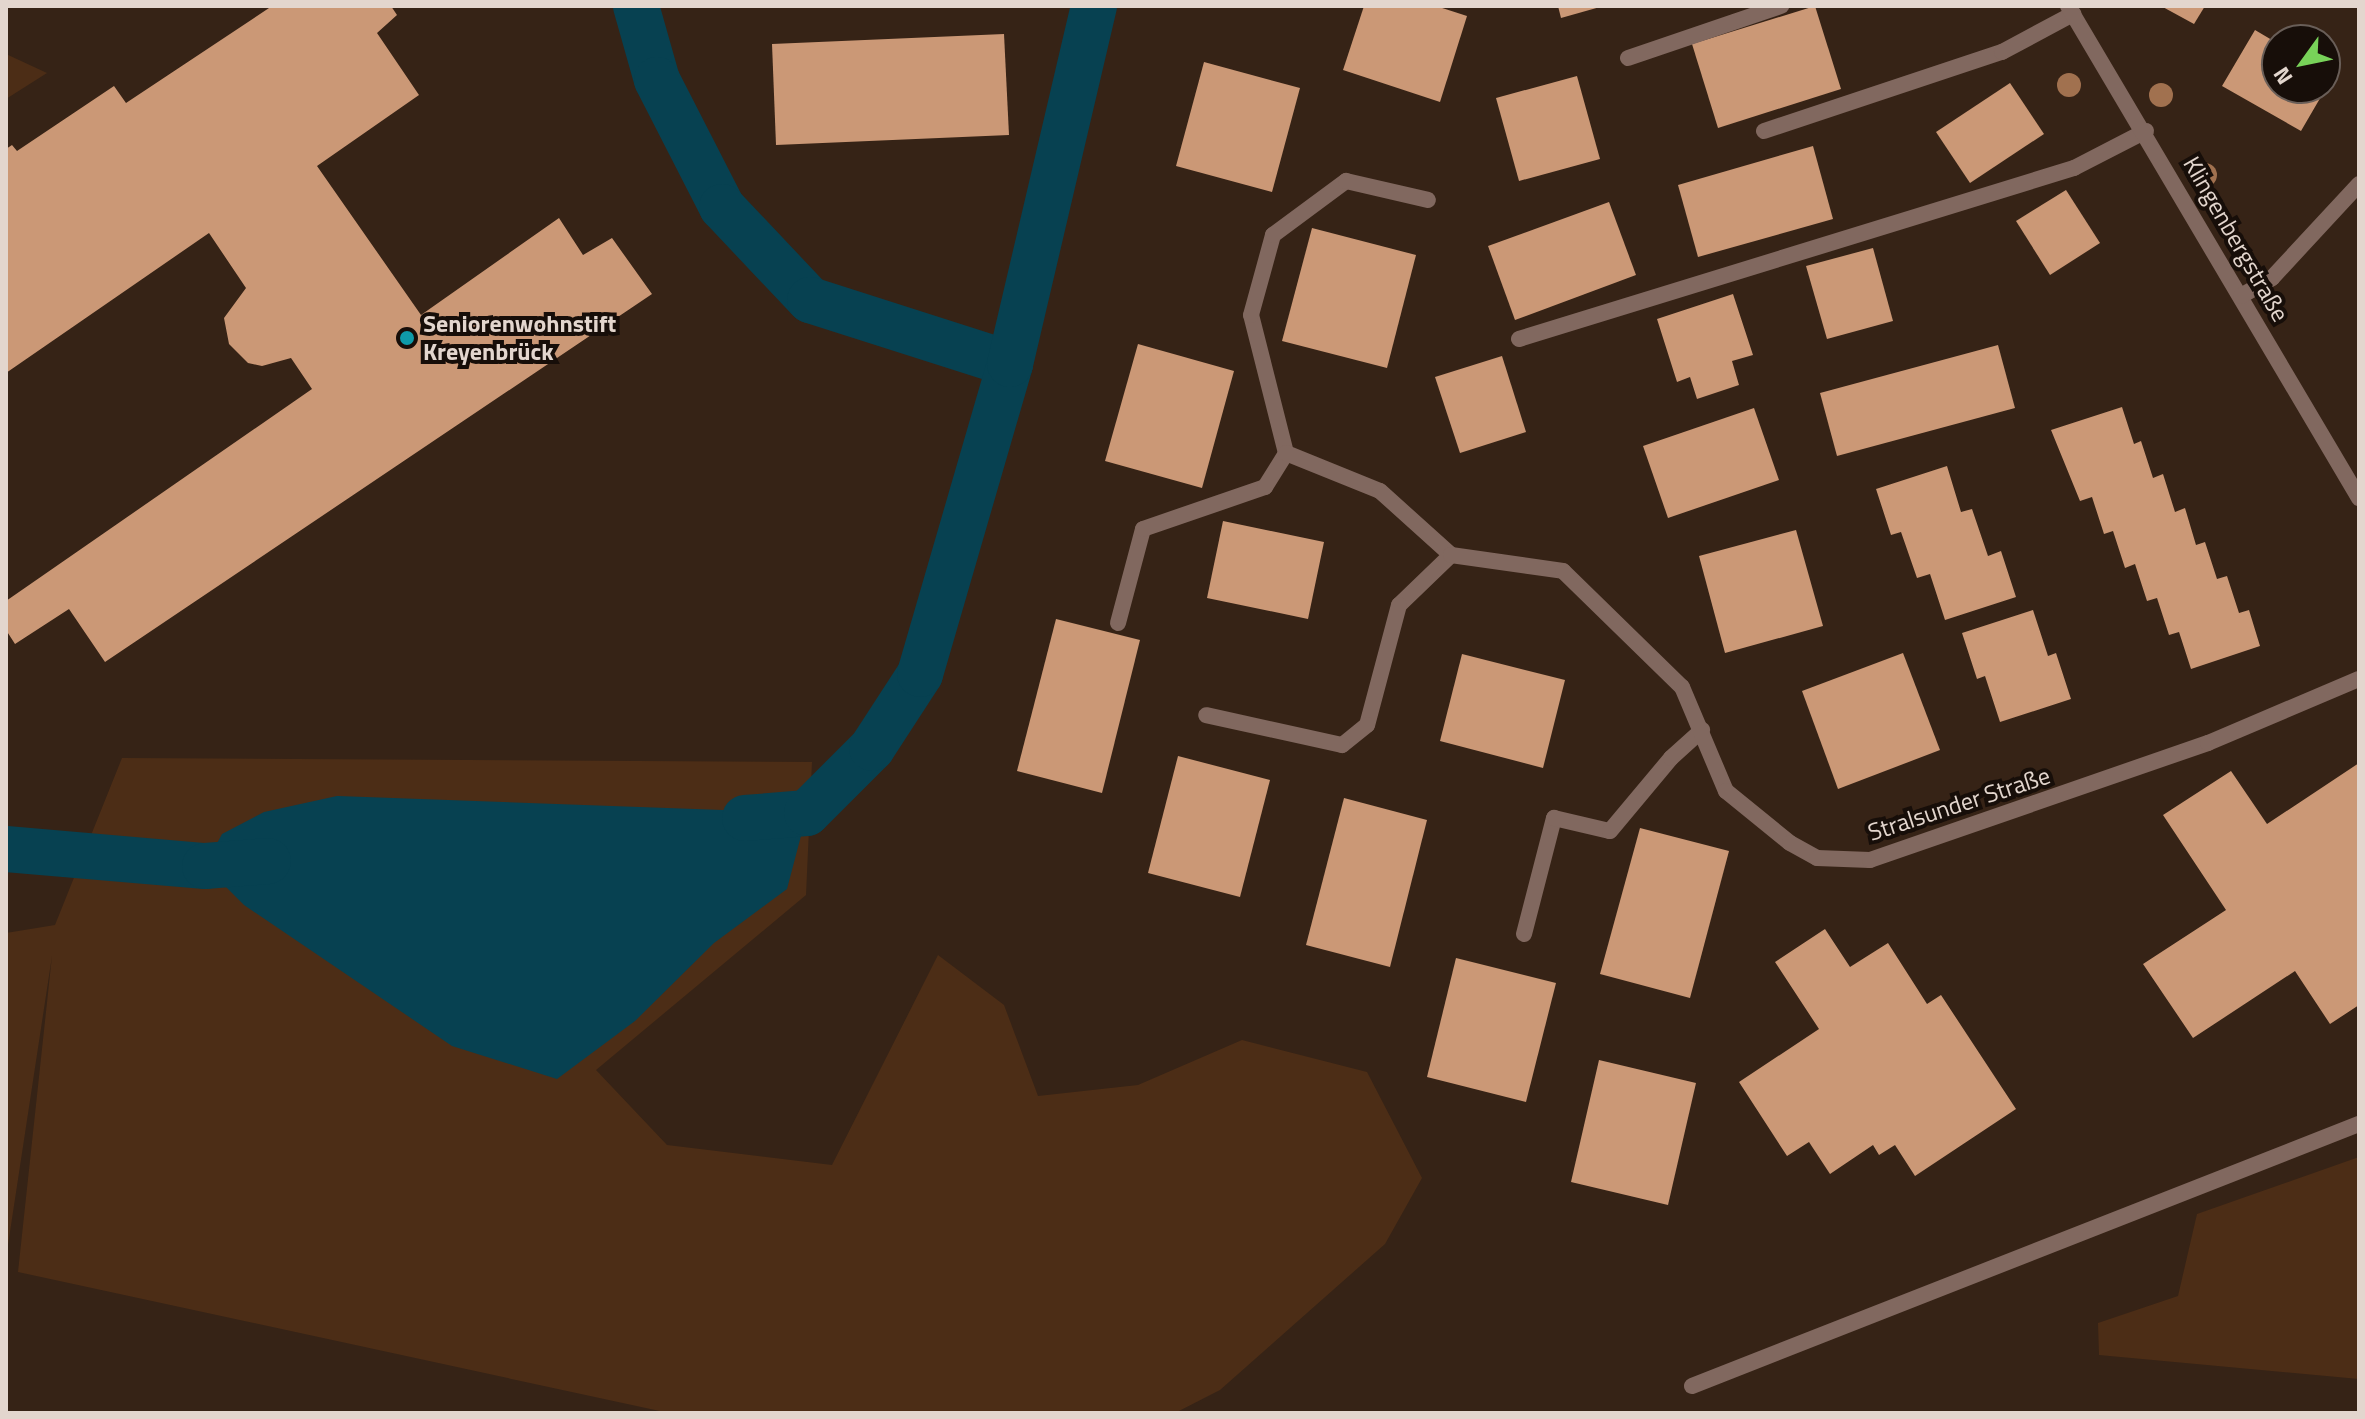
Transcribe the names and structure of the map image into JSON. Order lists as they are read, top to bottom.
{
  "streets": {
    "street": ["Klingenbergstraße", "Stralsunder Straße"]
  },
  "places": ["Seniorenwohnstift Kreyenbrück"],
  "north": "bottom left"
}
